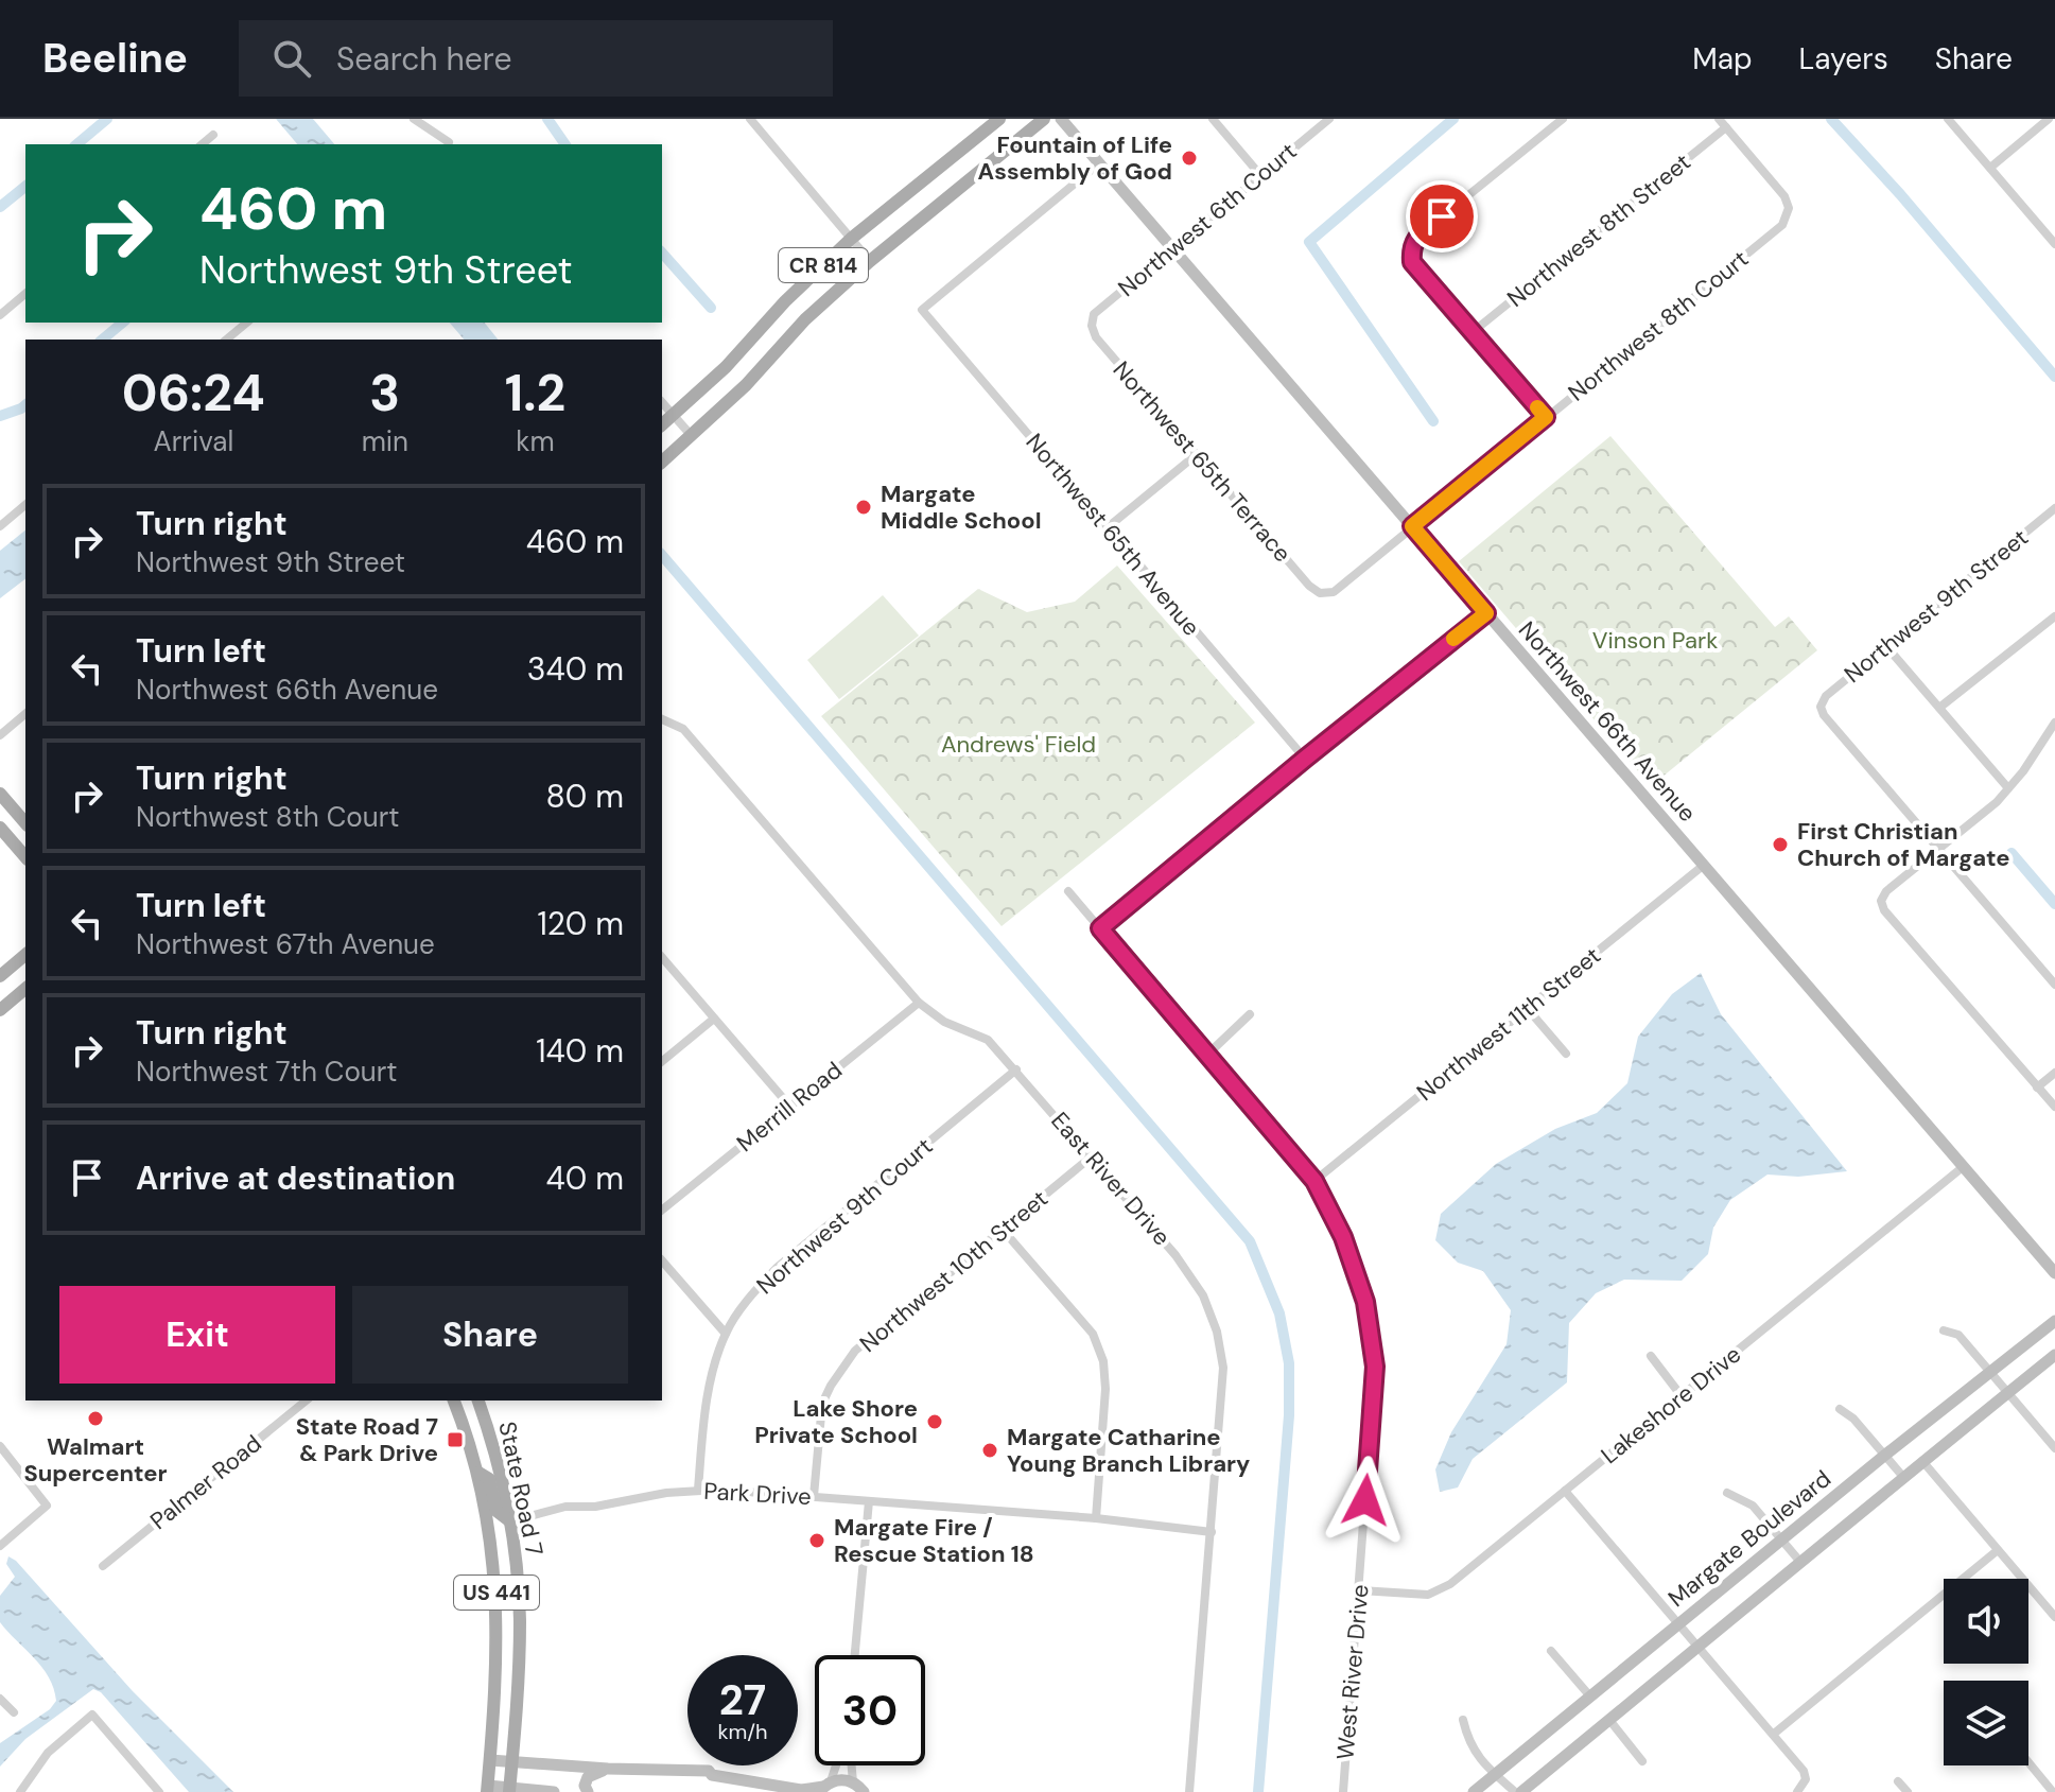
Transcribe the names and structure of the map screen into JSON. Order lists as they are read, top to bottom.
{
  "streets": {
    "main road": ["CR 814", "State Road 7", "US 441"],
    "street": [
      "Northwest 6th Court",
      "Northwest 8th Street",
      "Northwest 8th Court",
      "Northwest 65th Terrace",
      "Northwest 65th Avenue",
      "Northwest 9th Street",
      "Northwest 66th Avenue",
      "Northwest 11th Street",
      "Merrill Road",
      "East River Drive",
      "Northwest 9th Court",
      "Northwest 10th Street",
      "Lakeshore Drive",
      "Palmer Road",
      "Park Drive",
      "Margate Boulevard",
      "West River Drive"
    ]
  },
  "crossings": [
    ["Northwest 6th Court", "Northwest 65th Terrace"],
    ["Northwest 6th Court", "Northwest 66th Avenue"],
    ["Northwest 8th Street", "Northwest 8th Court"],
    ["Northwest 8th Court", "Northwest 65th Terrace"],
    ["Northwest 8th Court", "Northwest 66th Avenue"],
    ["Northwest 65th Avenue", "Northwest 66th Avenue"],
    ["Northwest 66th Avenue", "Northwest 11th Street"],
    ["Northwest 66th Avenue", "Lakeshore Drive"],
    ["Northwest 11th Street", "West River Drive"],
    ["Merrill Road", "East River Drive"],
    ["East River Drive", "Northwest 9th Court"],
    ["East River Drive", "Northwest 10th Street"],
    ["East River Drive", "Park Drive"],
    ["Northwest 9th Court", "Park Drive"],
    ["Northwest 10th Street", "Park Drive"],
    ["Lakeshore Drive", "West River Drive"],
    ["State Road 7", "Park Drive"]
  ],
  "parks": ["Vinson Park", "Andrews' Field"],
  "places": {
    "other": [
      "Fountain of Life Assembly of God",
      "Margate Middle School",
      "First Christian Church of Margate",
      "Walmart Supercenter",
      "Lake Shore Private School",
      "Margate Catharine Young Branch Library",
      "Margate Fire / Rescue Station 18"
    ],
    "transit": ["State Road 7 & Park Drive"]
  },
  "page": {
    "header": "Beeline",
    "search": "Search here",
    "nav": ["Map", "Layers", "Share"],
    "turn": ["460 m", "Northwest 9th Street"],
    "eta": [
      "06:24",
      "Arrival",
      "3",
      "min",
      "1.2",
      "km"
    ],
    "list": [
      {
        "name": "Turn right",
        "note": "Northwest 9th Street",
        "value": "460 m"
      },
      {
        "name": "Turn left",
        "note": "Northwest 66th Avenue",
        "value": "340 m"
      },
      {
        "name": "Turn right",
        "note": "Northwest 8th Court",
        "value": "80 m"
      },
      {
        "name": "Turn left",
        "note": "Northwest 67th Avenue",
        "value": "120 m"
      },
      {
        "name": "Turn right",
        "note": "Northwest 7th Court",
        "value": "140 m"
      },
      {
        "name": "Arrive at destination",
        "value": "40 m"
      }
    ],
    "buttons": ["Exit", "Share"],
    "speed": "27 km/h",
    "limit": "30"
  }
}
